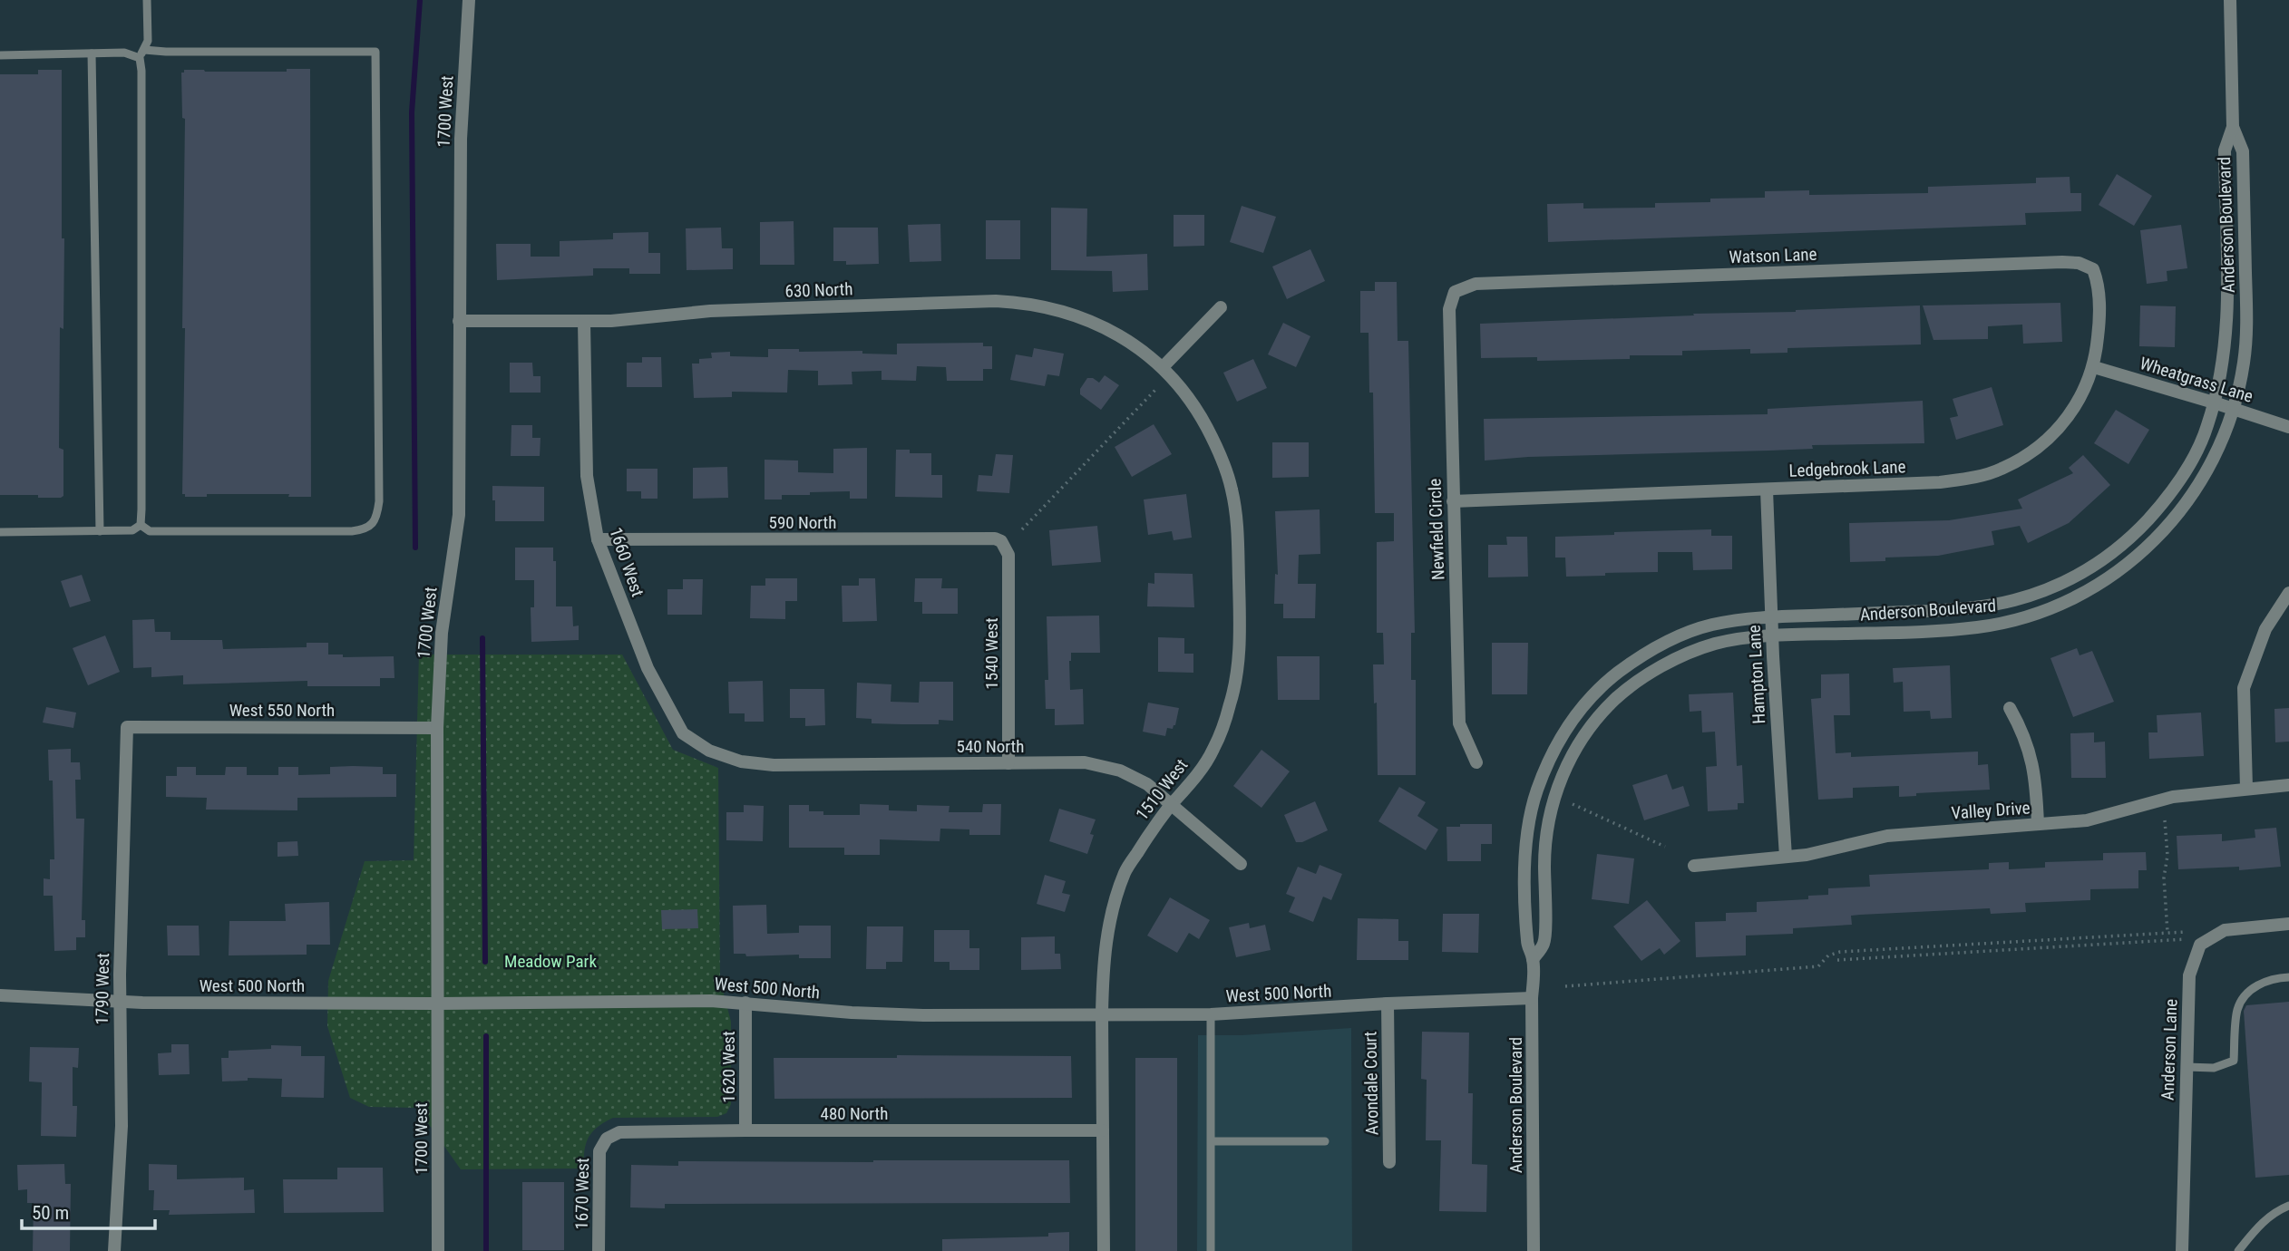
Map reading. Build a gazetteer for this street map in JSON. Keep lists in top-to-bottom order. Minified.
{"streets":{"street":["1700 West","Anderson Boulevard","Watson Lane","630 North","Wheatgrass Lane","Ledgebrook Lane","590 North","Newfield Circle","1660 West","1540 West","Hampton Lane","West 550 North","540 North","1510 West","Valley Drive","West 500 North","1790 West","Anderson Lane","1620 West","Avondale Court","480 North","1670 West"]},"crossings":[["1700 West","630 North"],["1700 West","West 550 North"],["1700 West","West 500 North"],["Anderson Boulevard","Wheatgrass Lane"],["Anderson Boulevard","Hampton Lane"],["Anderson Boulevard","West 500 North"],["Watson Lane","Ledgebrook Lane"],["Watson Lane","Newfield Circle"],["630 North","1660 West"],["630 North","1510 West"],["Wheatgrass Lane","Ledgebrook Lane"],["Ledgebrook Lane","Newfield Circle"],["Ledgebrook Lane","Hampton Lane"],["590 North","1660 West"],["590 North","1540 West"],["1660 West","540 North"],["1540 West","540 North"],["Hampton Lane","Valley Drive"],["West 550 North","1790 West"],["540 North","1510 West"],["1510 West","West 500 North"],["1510 West","480 North"],["West 500 North","1790 West"],["West 500 North","1620 West"],["West 500 North","Avondale Court"],["1620 West","480 North"],["480 North","1670 West"]],"parks":["Meadow Park"],"scale_bar":"50 m"}
